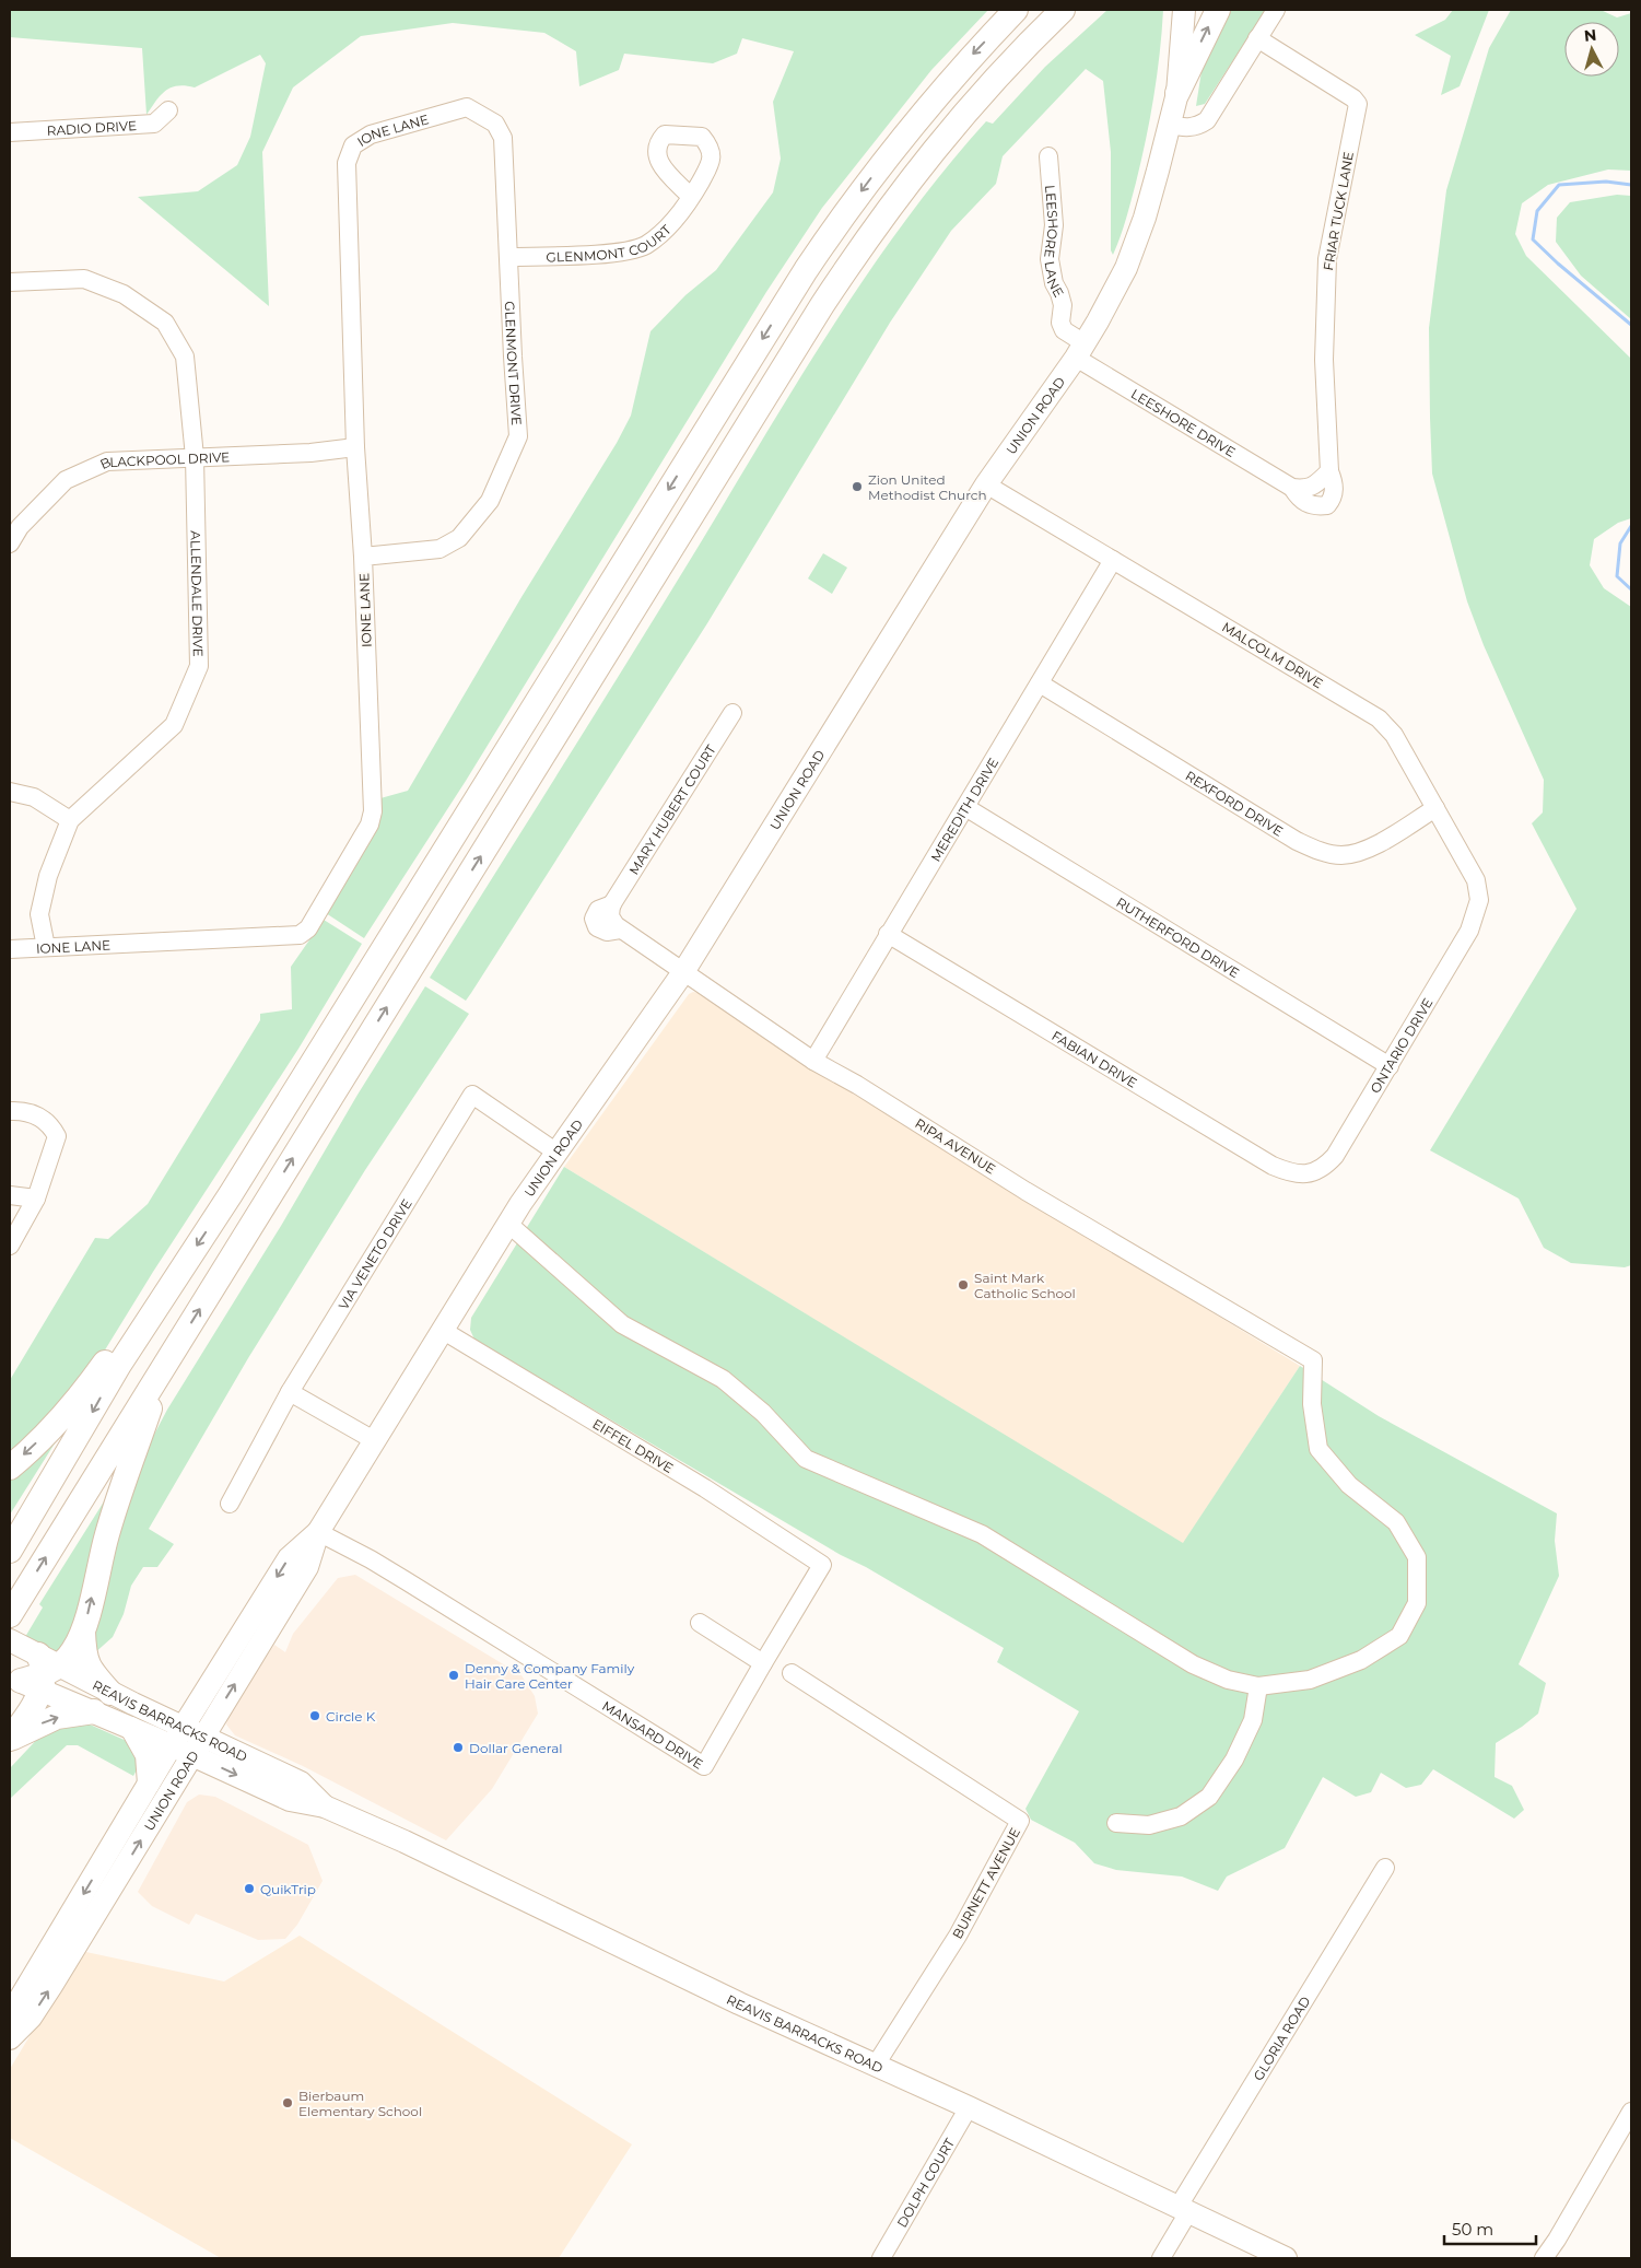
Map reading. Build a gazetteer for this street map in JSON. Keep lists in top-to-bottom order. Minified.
{"streets":{"main road":["UNION ROAD","REAVIS BARRACKS ROAD"],"street":["RADIO DRIVE","IONE LANE","FRIAR TUCK LANE","GLENMONT COURT","LEESHORE LANE","GLENMONT DRIVE","LEESHORE DRIVE","BLACKPOOL DRIVE","ALLENDALE DRIVE","MALCOLM DRIVE","REXFORD DRIVE","MARY HUBERT COURT","MEREDITH DRIVE","RUTHERFORD DRIVE","ONTARIO DRIVE","FABIAN DRIVE","RIPA AVENUE","VIA VENETO DRIVE","EIFFEL DRIVE","MANSARD DRIVE","BURNETT AVENUE","GLORIA ROAD","DOLPH COURT"]},"crossings":[["IONE LANE","GLENMONT DRIVE"],["IONE LANE","BLACKPOOL DRIVE"],["IONE LANE","ALLENDALE DRIVE"],["FRIAR TUCK LANE","LEESHORE DRIVE"],["GLENMONT COURT","GLENMONT DRIVE"],["LEESHORE LANE","UNION ROAD"],["LEESHORE LANE","LEESHORE DRIVE"],["UNION ROAD","LEESHORE DRIVE"],["UNION ROAD","MALCOLM DRIVE"],["UNION ROAD","RIPA AVENUE"],["UNION ROAD","VIA VENETO DRIVE"],["UNION ROAD","EIFFEL DRIVE"],["UNION ROAD","REAVIS BARRACKS ROAD"],["UNION ROAD","MANSARD DRIVE"],["BLACKPOOL DRIVE","ALLENDALE DRIVE"],["MALCOLM DRIVE","REXFORD DRIVE"],["MALCOLM DRIVE","MEREDITH DRIVE"],["MALCOLM DRIVE","ONTARIO DRIVE"],["REXFORD DRIVE","MEREDITH DRIVE"],["MARY HUBERT COURT","RIPA AVENUE"],["MEREDITH DRIVE","RUTHERFORD DRIVE"],["MEREDITH DRIVE","FABIAN DRIVE"],["MEREDITH DRIVE","RIPA AVENUE"],["RUTHERFORD DRIVE","ONTARIO DRIVE"],["ONTARIO DRIVE","FABIAN DRIVE"],["EIFFEL DRIVE","MANSARD DRIVE"],["REAVIS BARRACKS ROAD","BURNETT AVENUE"],["REAVIS BARRACKS ROAD","GLORIA ROAD"],["REAVIS BARRACKS ROAD","DOLPH COURT"]],"places":["Zion United Methodist Church","Saint Mark Catholic School","Denny & Company Family Hair Care Center","Circle K","Dollar General","QuikTrip","Bierbaum Elementary School"],"scale_bar":"50 m","north":"top"}
